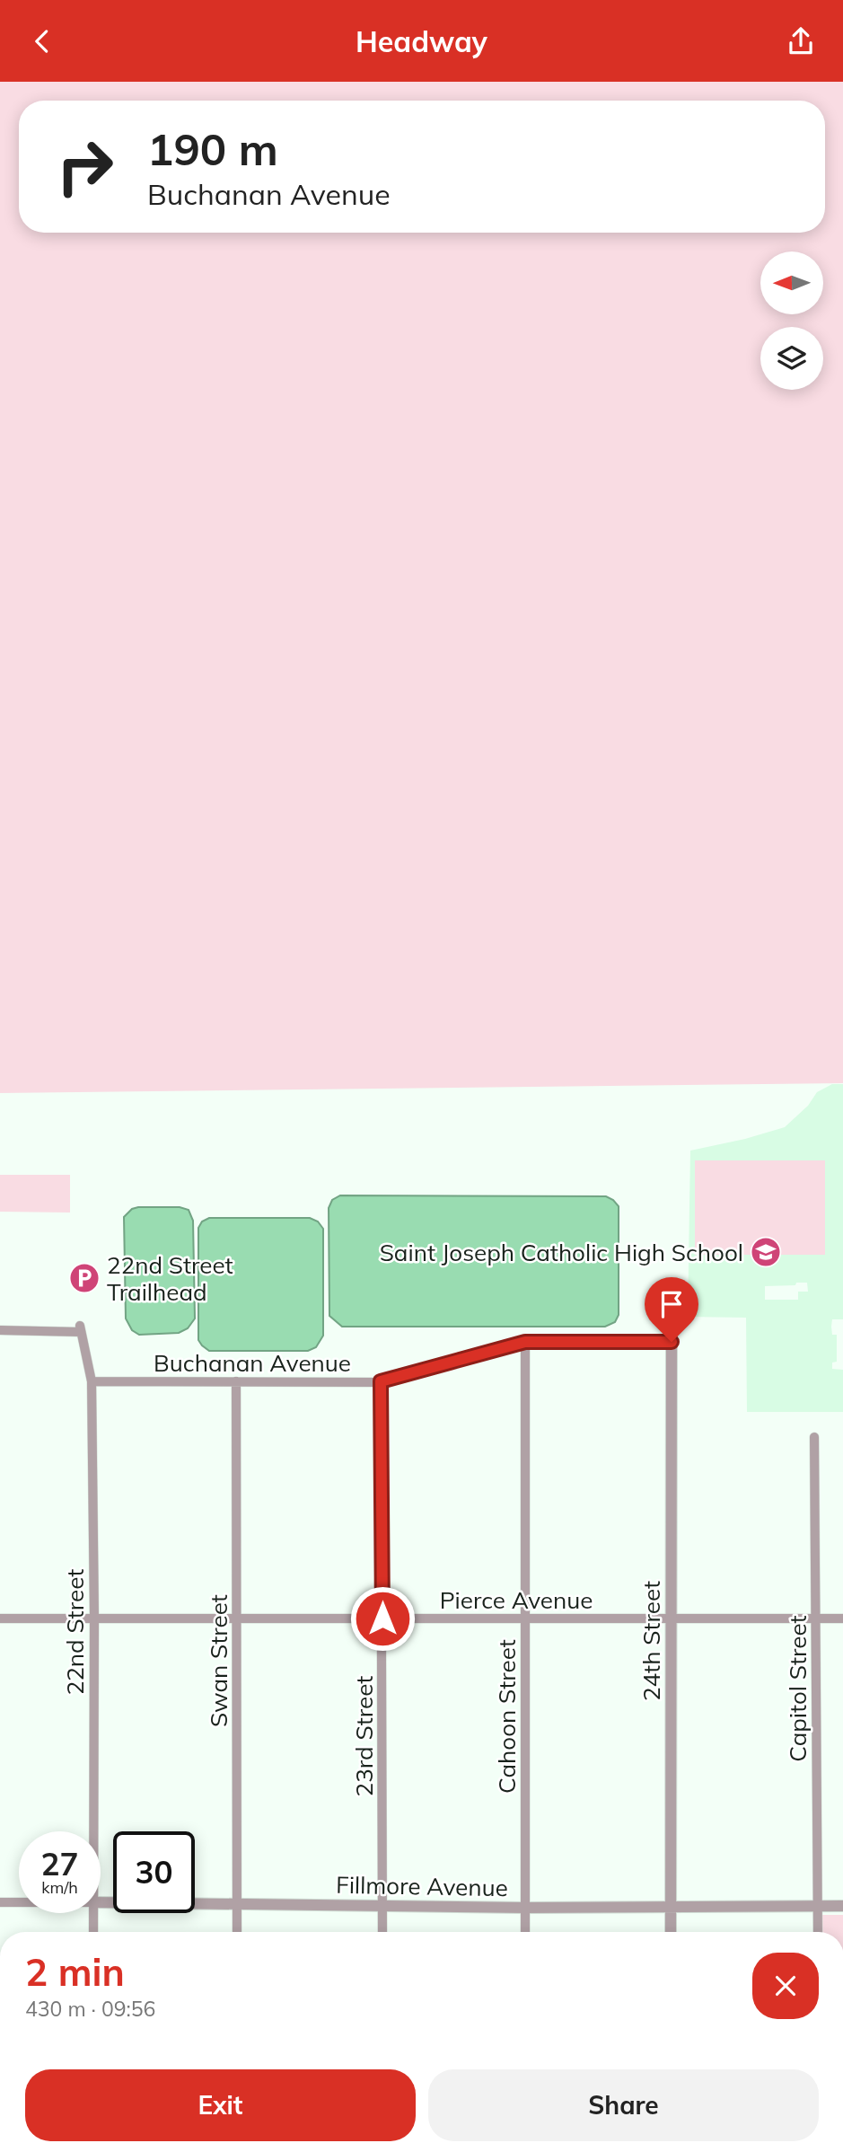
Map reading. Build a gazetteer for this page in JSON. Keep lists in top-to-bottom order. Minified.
{"streets":{"street":["Buchanan Avenue","Pierce Avenue","22nd Street","24th Street","Swan Street","Capitol Street","Cahoon Street","23rd Street","Fillmore Avenue"]},"crossings":[["Buchanan Avenue","22nd Street"],["Buchanan Avenue","24th Street"],["Buchanan Avenue","Swan Street"],["Buchanan Avenue","Cahoon Street"],["Buchanan Avenue","23rd Street"],["Pierce Avenue","22nd Street"],["Pierce Avenue","24th Street"],["Pierce Avenue","Swan Street"],["Pierce Avenue","Capitol Street"],["Pierce Avenue","Cahoon Street"],["Pierce Avenue","23rd Street"],["24th Street","Fillmore Avenue"],["Swan Street","Fillmore Avenue"],["Capitol Street","Fillmore Avenue"],["Cahoon Street","Fillmore Avenue"],["23rd Street","Fillmore Avenue"]],"places":{"school or university":["Saint Joseph Catholic High School"],"parking":["22nd Street Trailhead"]},"north":"left","page":{"header":"Headway","turn":["190 m","Buchanan Avenue"],"speed":"27 km/h","limit":"30","heading":["2 min","430 m · 09:56"],"buttons":["Exit","Share"]}}
